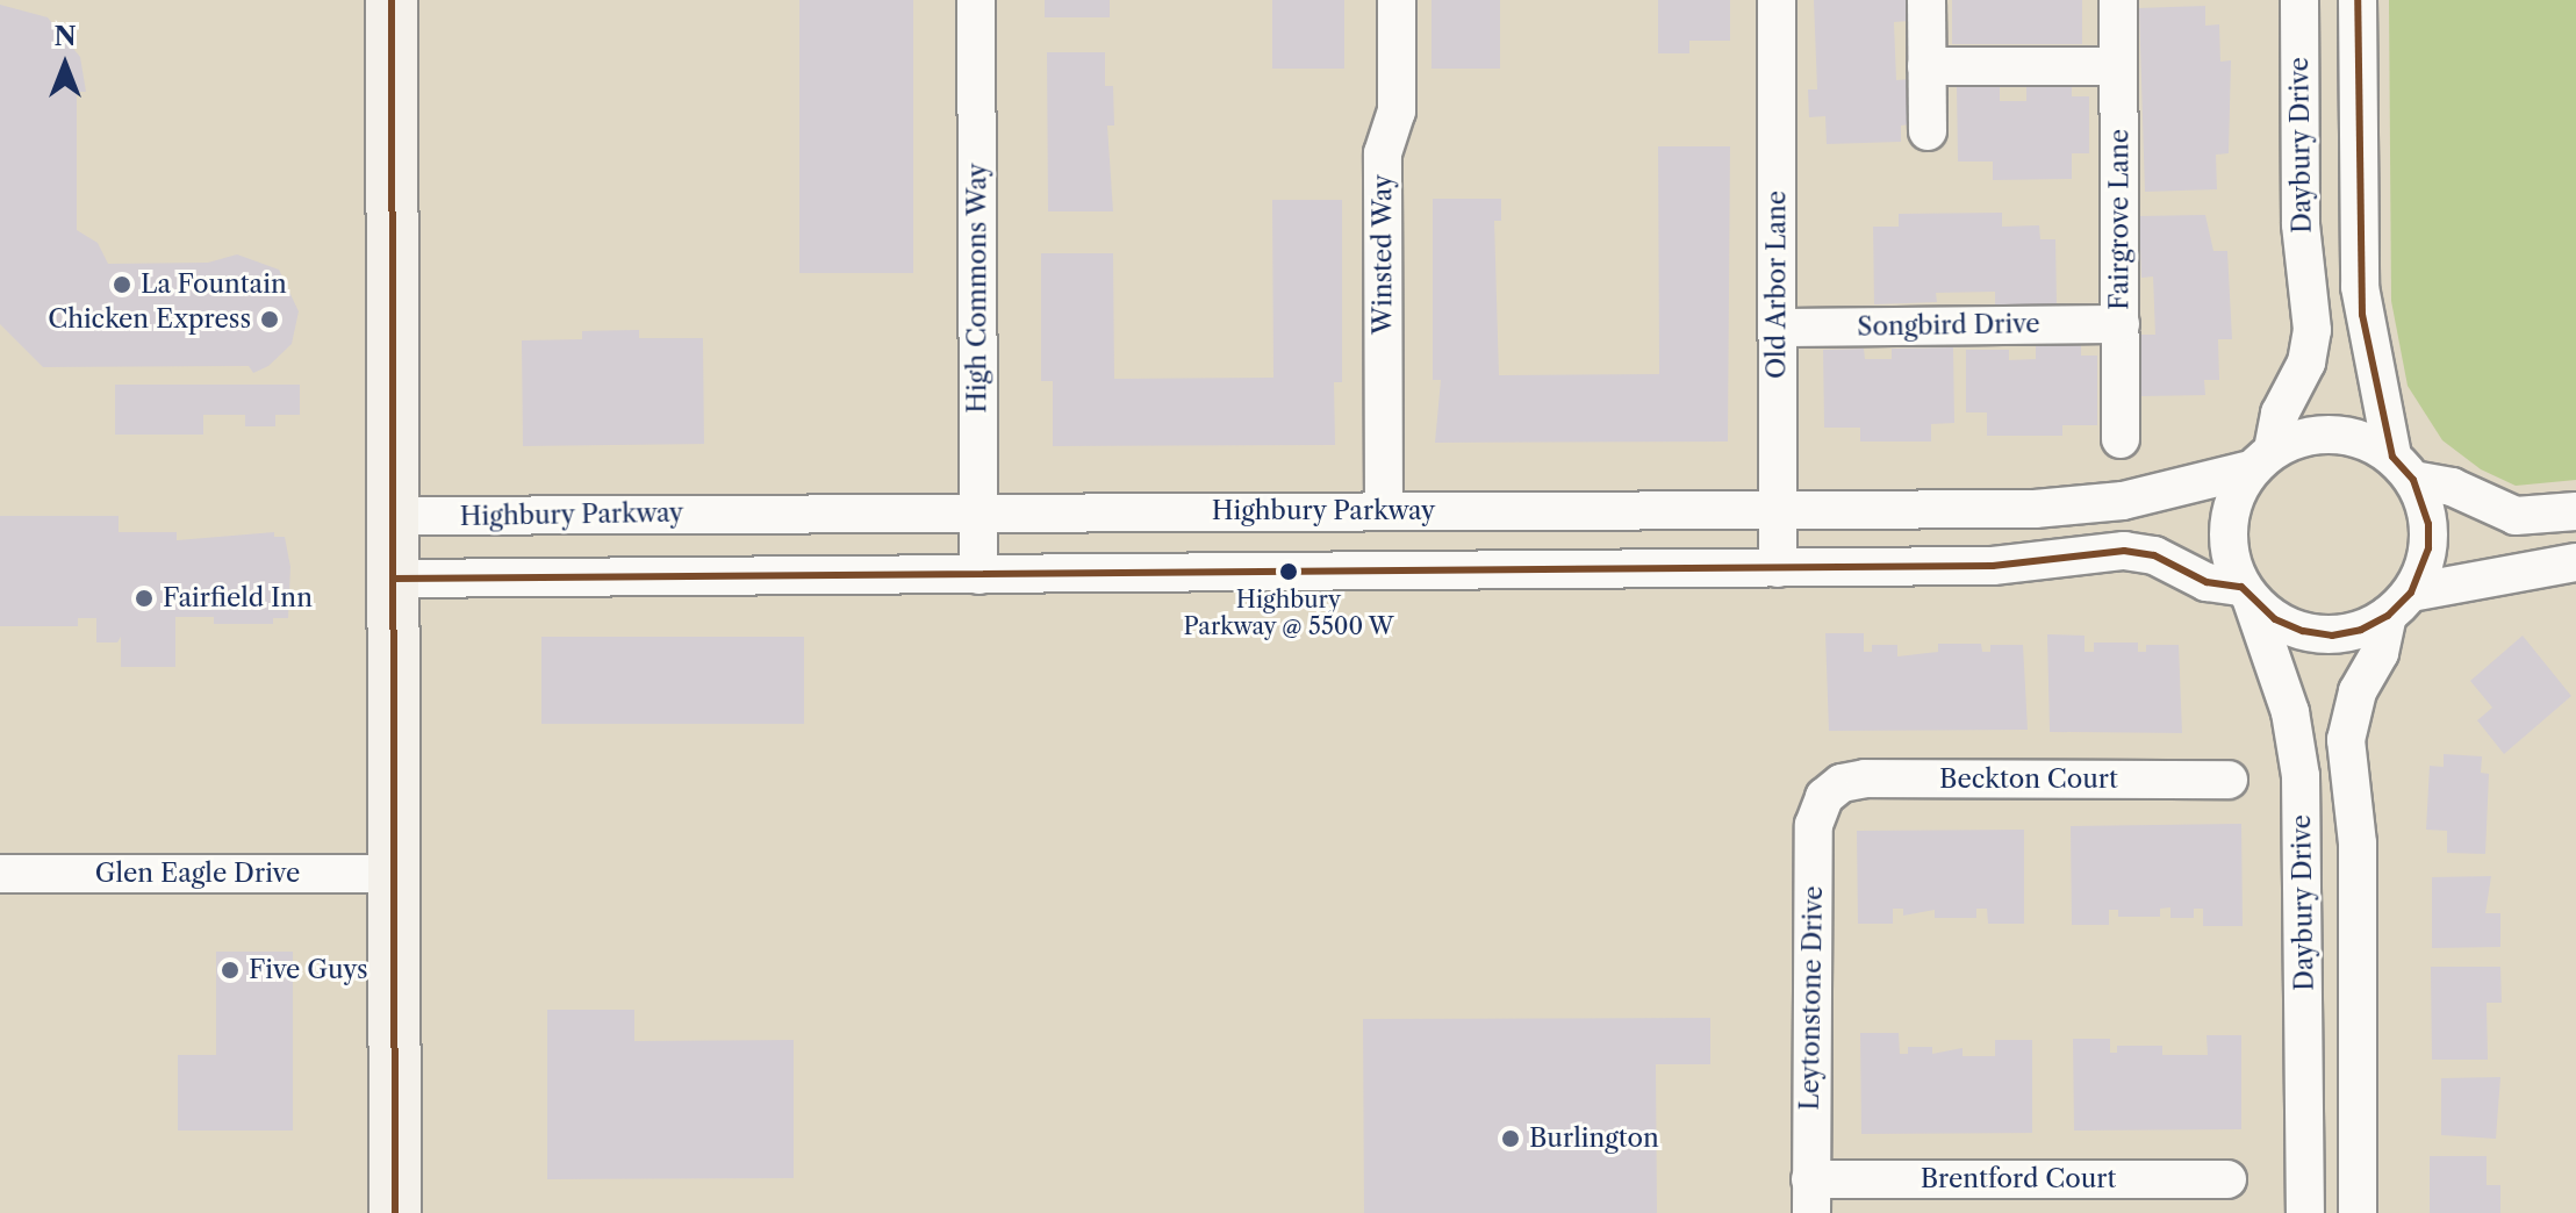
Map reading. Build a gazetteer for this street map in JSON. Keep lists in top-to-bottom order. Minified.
{"streets":{"street":["Daybury Drive","Fairgrove Lane","Winsted Way","Old Arbor Lane","High Commons Way","Songbird Drive","Highbury Parkway","Beckton Court","Glen Eagle Drive","Leytonstone Drive","Brentford Court"]},"crossings":[["Daybury Drive","Highbury Parkway"],["Fairgrove Lane","Songbird Drive"],["Winsted Way","Highbury Parkway"],["Old Arbor Lane","Songbird Drive"],["Old Arbor Lane","Highbury Parkway"],["High Commons Way","Highbury Parkway"],["Beckton Court","Leytonstone Drive"],["Leytonstone Drive","Brentford Court"]],"places":["La Fountain","Chicken Express","Highbury Parkway @ 5500 W","Fairfield Inn","Five Guys","Burlington"],"north":"top"}
